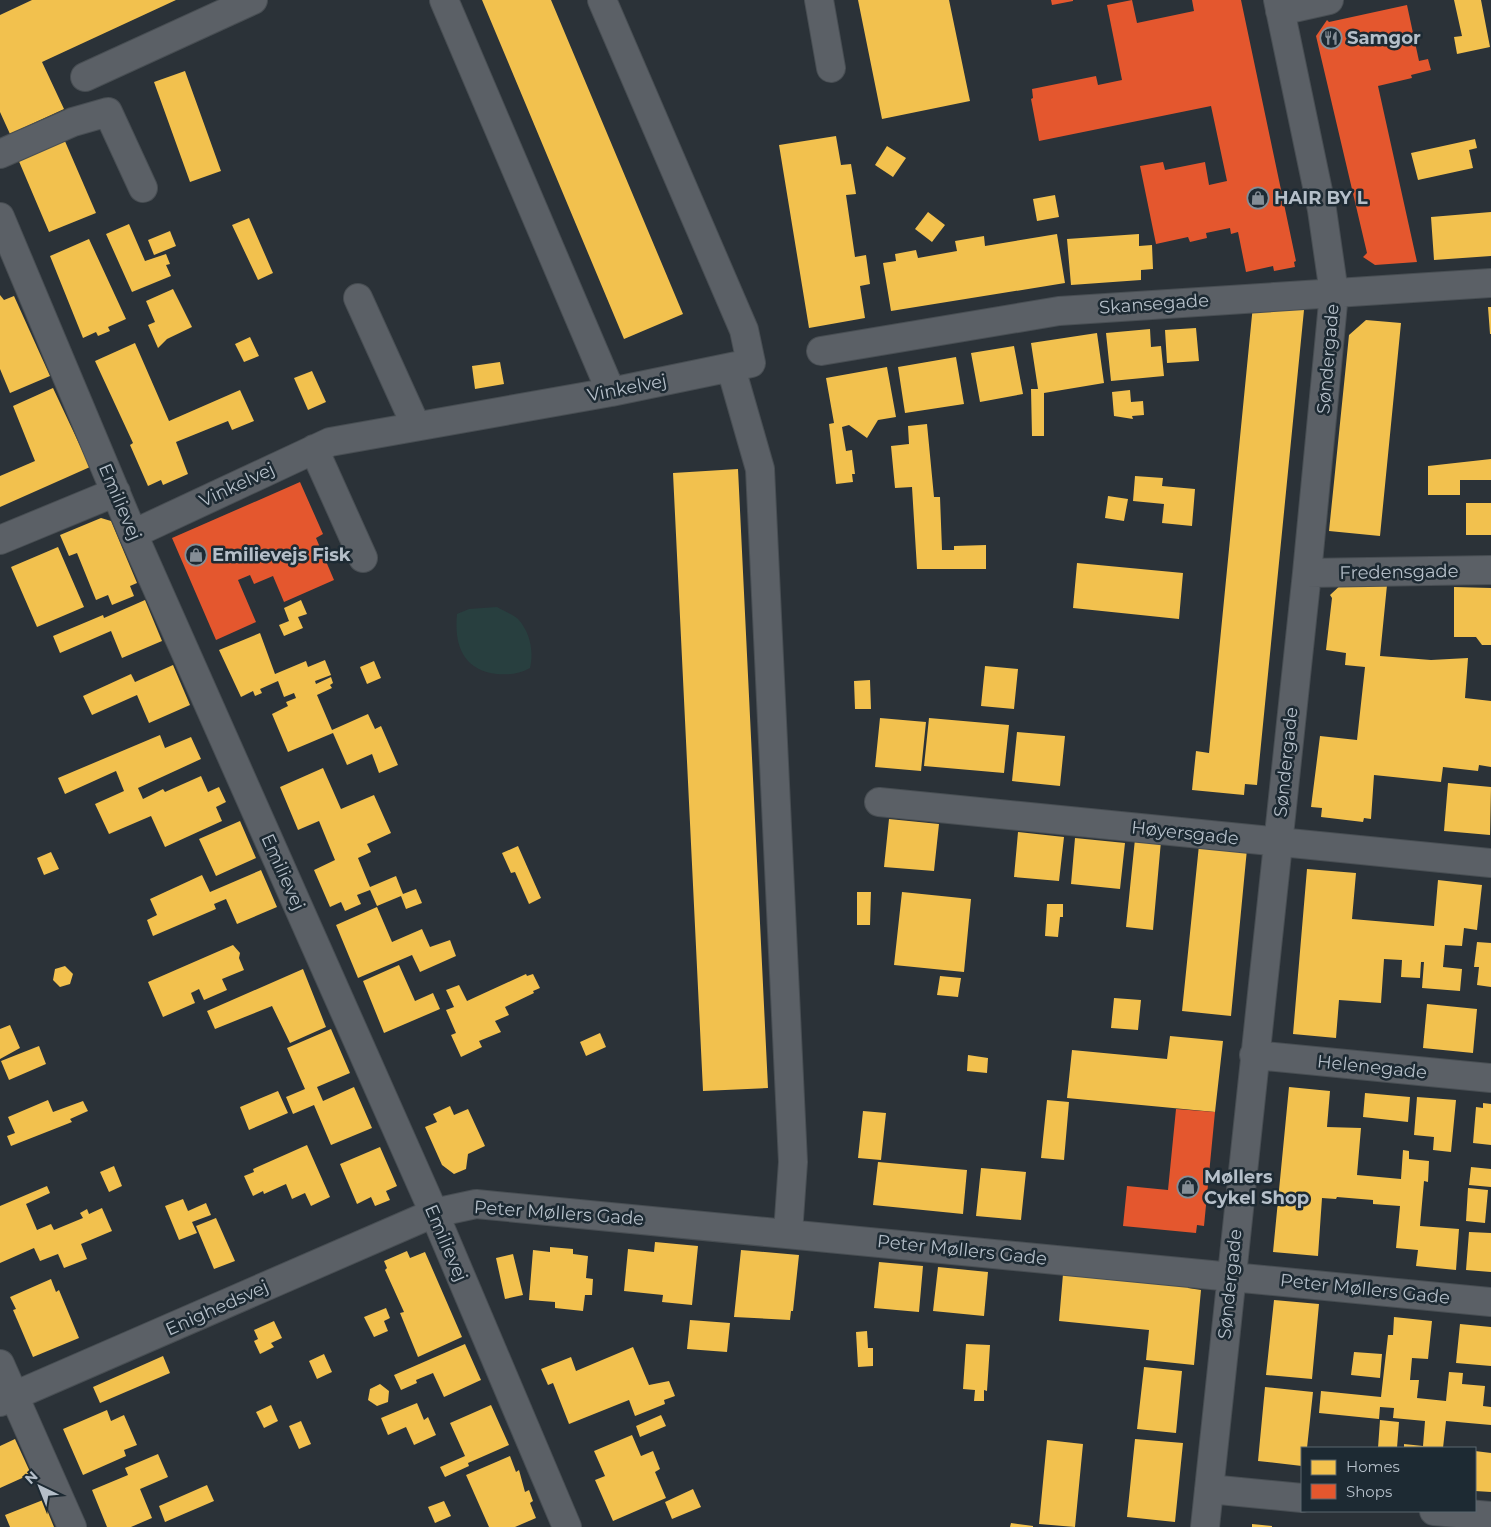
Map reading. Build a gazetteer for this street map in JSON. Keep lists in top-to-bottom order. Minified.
{"streets":{"street":["Skansegade","Søndergade","Vinkelvej","Emilievej","Fredensgade","Høyersgade","Helenegade","Peter Møllers Gade","Enighedsvej"]},"crossings":[["Skansegade","Søndergade"],["Søndergade","Fredensgade"],["Søndergade","Høyersgade"],["Søndergade","Helenegade"],["Søndergade","Peter Møllers Gade"],["Vinkelvej","Emilievej"],["Emilievej","Peter Møllers Gade"],["Emilievej","Enighedsvej"],["Peter Møllers Gade","Enighedsvej"]],"places":{"restaurant":["Samgor"],"shop":["HAIR BY L","Emilievejs Fisk","Møllers Cykel Shop"]},"legend":["Homes","Shops"],"north":"top left"}
